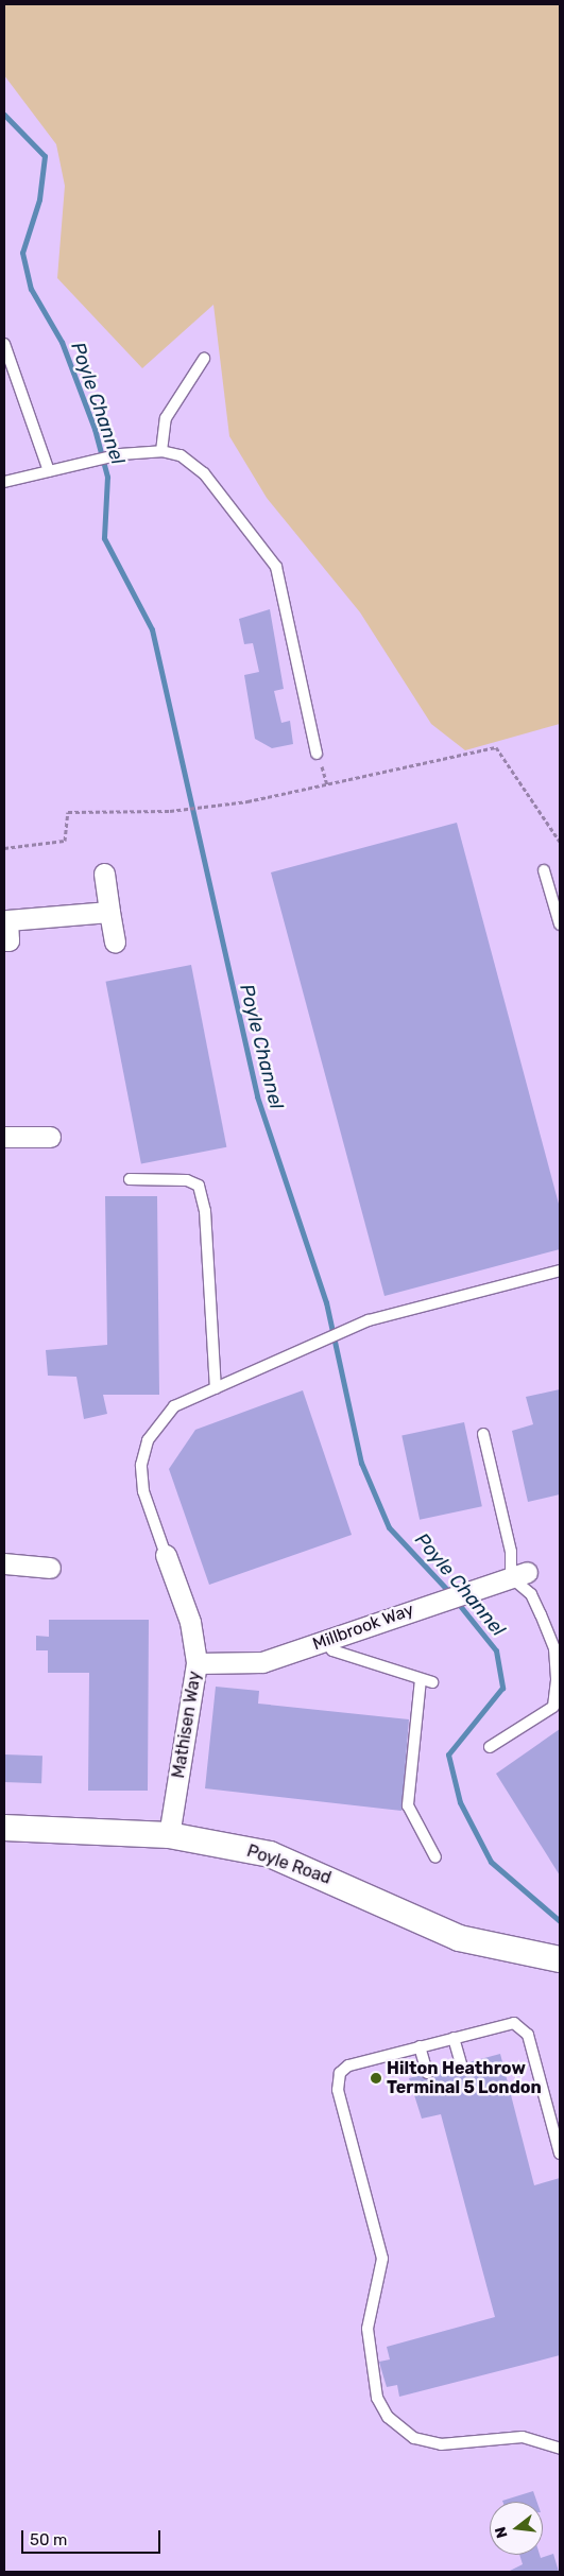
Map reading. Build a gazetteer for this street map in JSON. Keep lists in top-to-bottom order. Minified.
{"streets":{"street":["Millbrook Way","Mathisen Way","Poyle Road"]},"crossings":[["Millbrook Way","Mathisen Way"],["Mathisen Way","Poyle Road"]],"water":["Poyle Channel"],"places":["Hilton Heathrow Terminal 5 London"],"scale_bar":"50 m","north":"left"}
